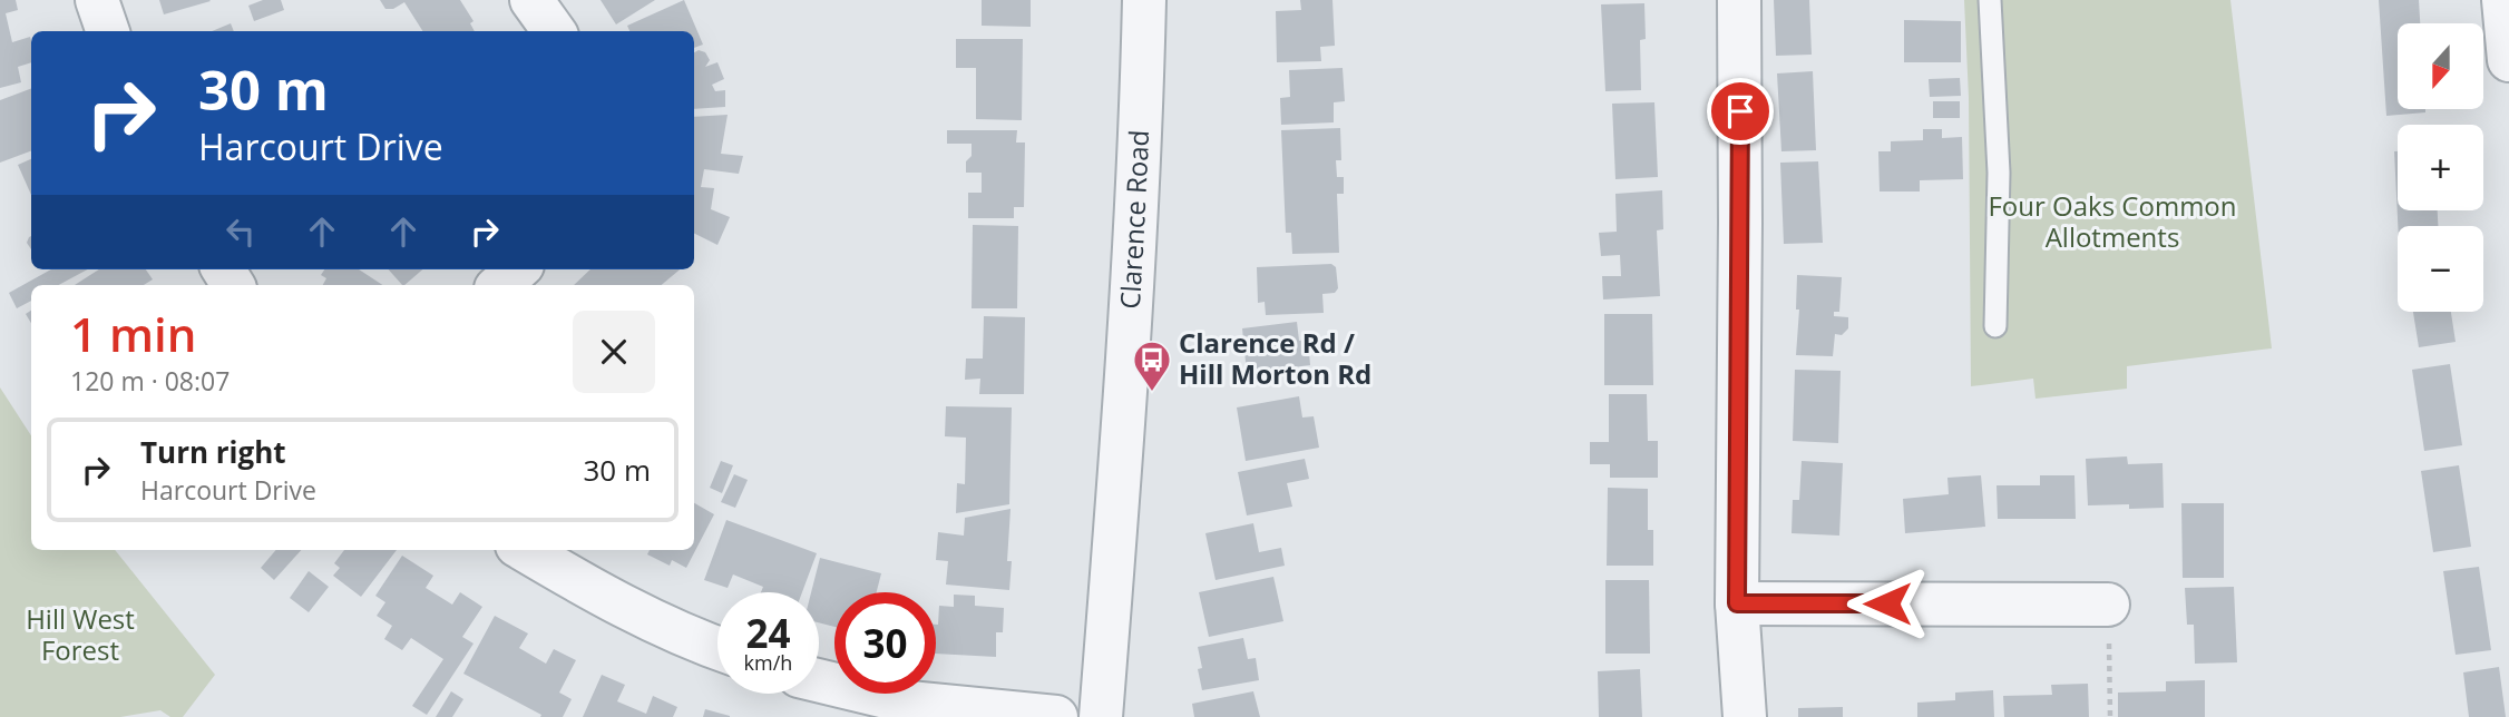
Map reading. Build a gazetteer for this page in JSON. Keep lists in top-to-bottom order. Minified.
{"streets":{"street":["Clarence Road"]},"parks":["Four Oaks Common Allotments","Hill West Forest"],"places":{"bus stop":["Clarence Rd / Hill Morton Rd"]},"north":"bottom","page":{"map_buttons":["+","−"],"turn":["30 m","Harcourt Drive"],"heading":["1 min","120 m · 08:07"],"list":[{"name":"Turn right","note":"Harcourt Drive","value":"30 m"}],"speed":"24 km/h","limit":"30"}}
